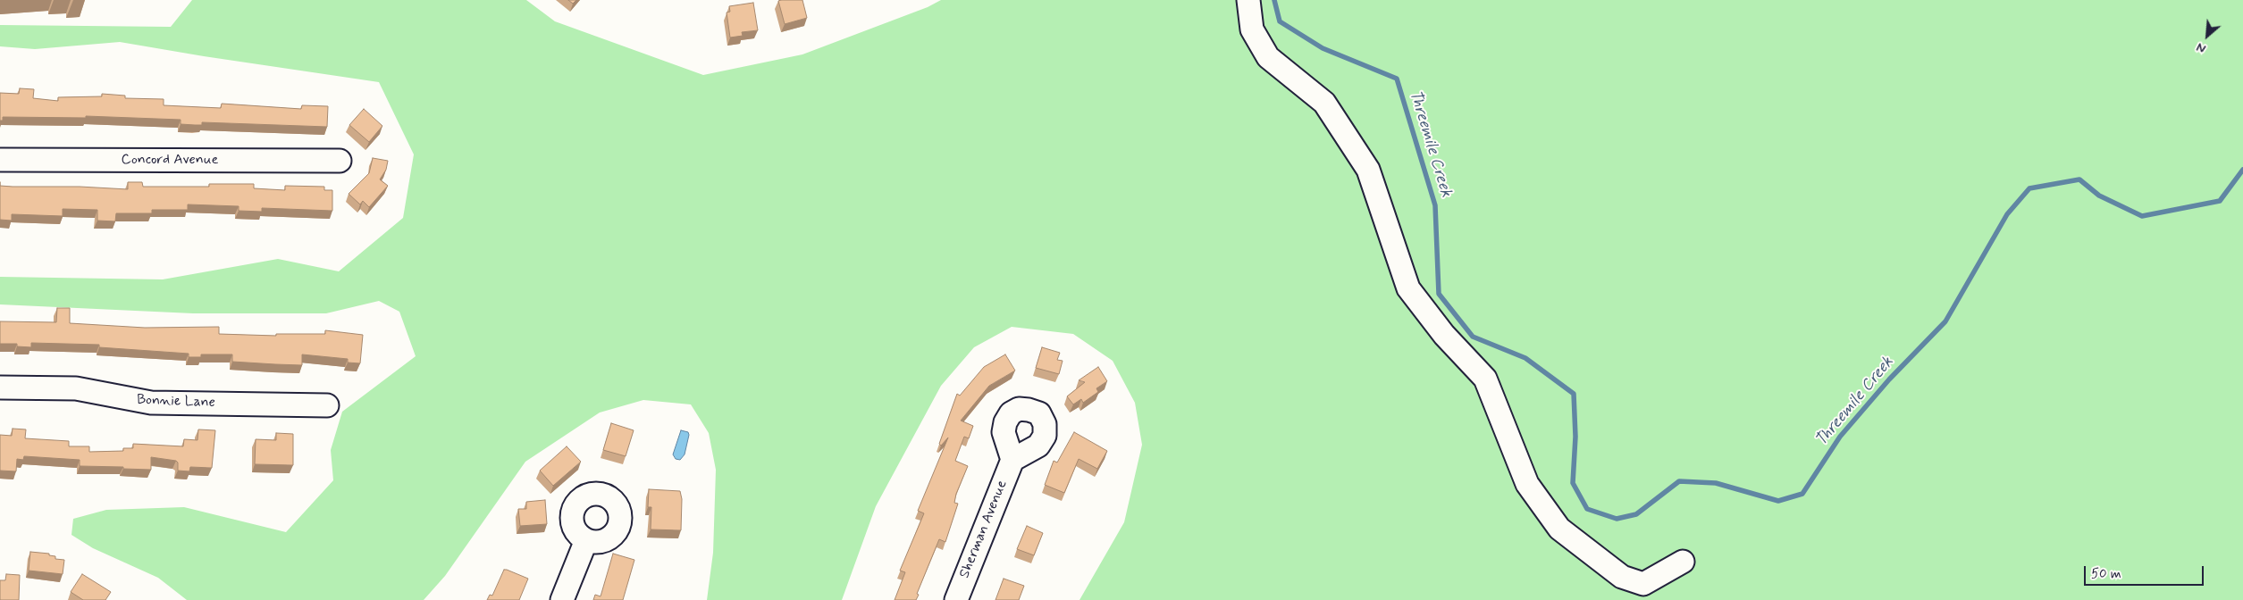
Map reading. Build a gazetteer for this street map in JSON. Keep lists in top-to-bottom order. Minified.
{"streets":{"street":["Concord Avenue","Bonnie Lane","Sherman Avenue"]},"water":["Threemile Creek"],"scale_bar":"50 m","north":"bottom left"}
